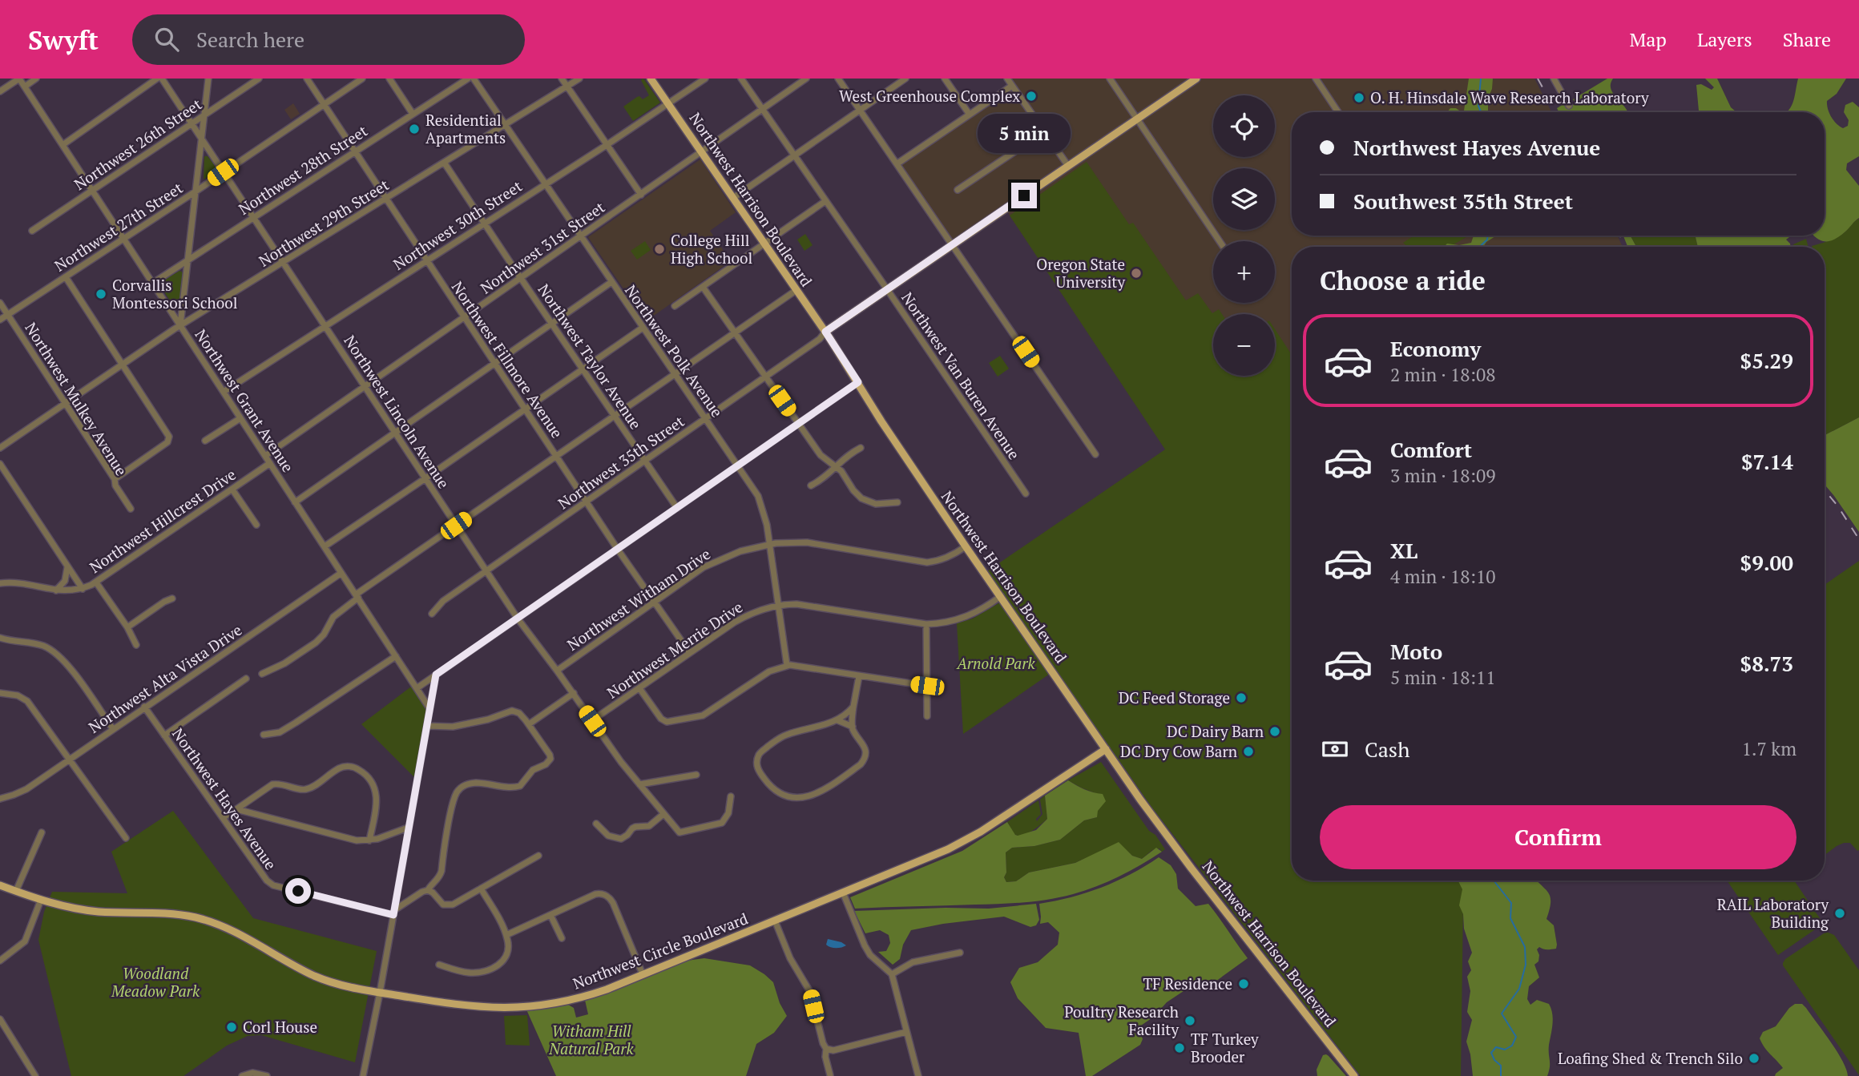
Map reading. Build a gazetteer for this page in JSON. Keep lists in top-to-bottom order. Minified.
{"streets":{"main road":["Northwest Harrison Boulevard","Northwest Circle Boulevard"],"street":["Northwest 26th Street","Northwest 28th Street","Northwest 29th Street","Northwest 30th Street","Northwest 27th Street","Northwest 31st Street","Northwest Polk Avenue","Northwest Taylor Avenue","Northwest Fillmore Avenue","Northwest Van Buren Avenue","Northwest Mulkey Avenue","Northwest Grant Avenue","Northwest Lincoln Avenue","Northwest 35th Street","Northwest Hillcrest Drive","Northwest Witham Drive","Northwest Merrie Drive","Northwest Alta Vista Drive","Northwest Hayes Avenue"]},"crossings":[["Northwest 26th Street","Northwest Grant Avenue"],["Northwest 26th Street","Northwest Lincoln Avenue"],["Northwest 28th Street","Northwest Fillmore Avenue"],["Northwest 28th Street","Northwest Grant Avenue"],["Northwest 28th Street","Northwest Lincoln Avenue"],["Northwest Harrison Boulevard","Northwest 30th Street"],["Northwest Harrison Boulevard","Northwest 31st Street"],["Northwest Harrison Boulevard","Northwest 35th Street"],["Northwest Harrison Boulevard","Northwest Witham Drive"],["Northwest Harrison Boulevard","Northwest Merrie Drive"],["Northwest Harrison Boulevard","Northwest Circle Boulevard"],["Northwest 29th Street","Northwest Polk Avenue"],["Northwest 29th Street","Northwest Taylor Avenue"],["Northwest 29th Street","Northwest Fillmore Avenue"],["Northwest 29th Street","Northwest Mulkey Avenue"],["Northwest 29th Street","Northwest Grant Avenue"],["Northwest 29th Street","Northwest Lincoln Avenue"],["Northwest 30th Street","Northwest Polk Avenue"],["Northwest 30th Street","Northwest Taylor Avenue"],["Northwest 30th Street","Northwest Fillmore Avenue"],["Northwest 30th Street","Northwest Grant Avenue"],["Northwest 30th Street","Northwest Lincoln Avenue"],["Northwest 27th Street","Northwest Fillmore Avenue"],["Northwest 27th Street","Northwest Mulkey Avenue"],["Northwest 27th Street","Northwest Grant Avenue"],["Northwest 27th Street","Northwest Lincoln Avenue"],["Northwest 31st Street","Northwest Polk Avenue"],["Northwest 31st Street","Northwest Taylor Avenue"],["Northwest 31st Street","Northwest Fillmore Avenue"],["Northwest 31st Street","Northwest Van Buren Avenue"],["Northwest 31st Street","Northwest Grant Avenue"],["Northwest 31st Street","Northwest Lincoln Avenue"],["Northwest Polk Avenue","Northwest 35th Street"],["Northwest Polk Avenue","Northwest Witham Drive"],["Northwest Polk Avenue","Northwest Merrie Drive"],["Northwest Taylor Avenue","Northwest 35th Street"],["Northwest Fillmore Avenue","Northwest 35th Street"],["Northwest Fillmore Avenue","Northwest Witham Drive"],["Northwest Fillmore Avenue","Northwest Merrie Drive"],["Northwest Grant Avenue","Northwest Hillcrest Drive"],["Northwest Grant Avenue","Northwest Alta Vista Drive"],["Northwest Lincoln Avenue","Northwest 35th Street"],["Northwest Lincoln Avenue","Northwest Witham Drive"],["Northwest Lincoln Avenue","Northwest Merrie Drive"],["Northwest Alta Vista Drive","Northwest Hayes Avenue"]],"parks":["Arnold Park","Woodland Meadow Park","Witham Hill Natural Park"],"places":["West Greenhouse Complex","O. H. Hinsdale Wave Research Laboratory","Residential Apartments","College Hill High School","Oregon State University","Corvallis Montessori School","DC Feed Storage","DC Dairy Barn","DC Dry Cow Barn","RAIL Laboratory Building","TF Residence","Poultry Research Facility","Corl House","TF Turkey Brooder","Loafing Shed & Trench Silo"],"page":{"header":"Swyft","search":"Search here","nav":["Map","Layers","Share"],"map_buttons":["+","−"],"banner":["Northwest Hayes Avenue","Southwest 35th Street"],"bubble":"5 min","heading":"Choose a ride","list":[{"name":"Economy","note":"2 min · 18:08","value":"$5.29"},{"name":"Comfort","note":"3 min · 18:09","value":"$7.14"},{"name":"XL","note":"4 min · 18:10","value":"$9.00"},{"name":"Moto","note":"5 min · 18:11","value":"$8.73"}],"pay":["Cash","1.7 km"],"buttons":"Confirm"}}
